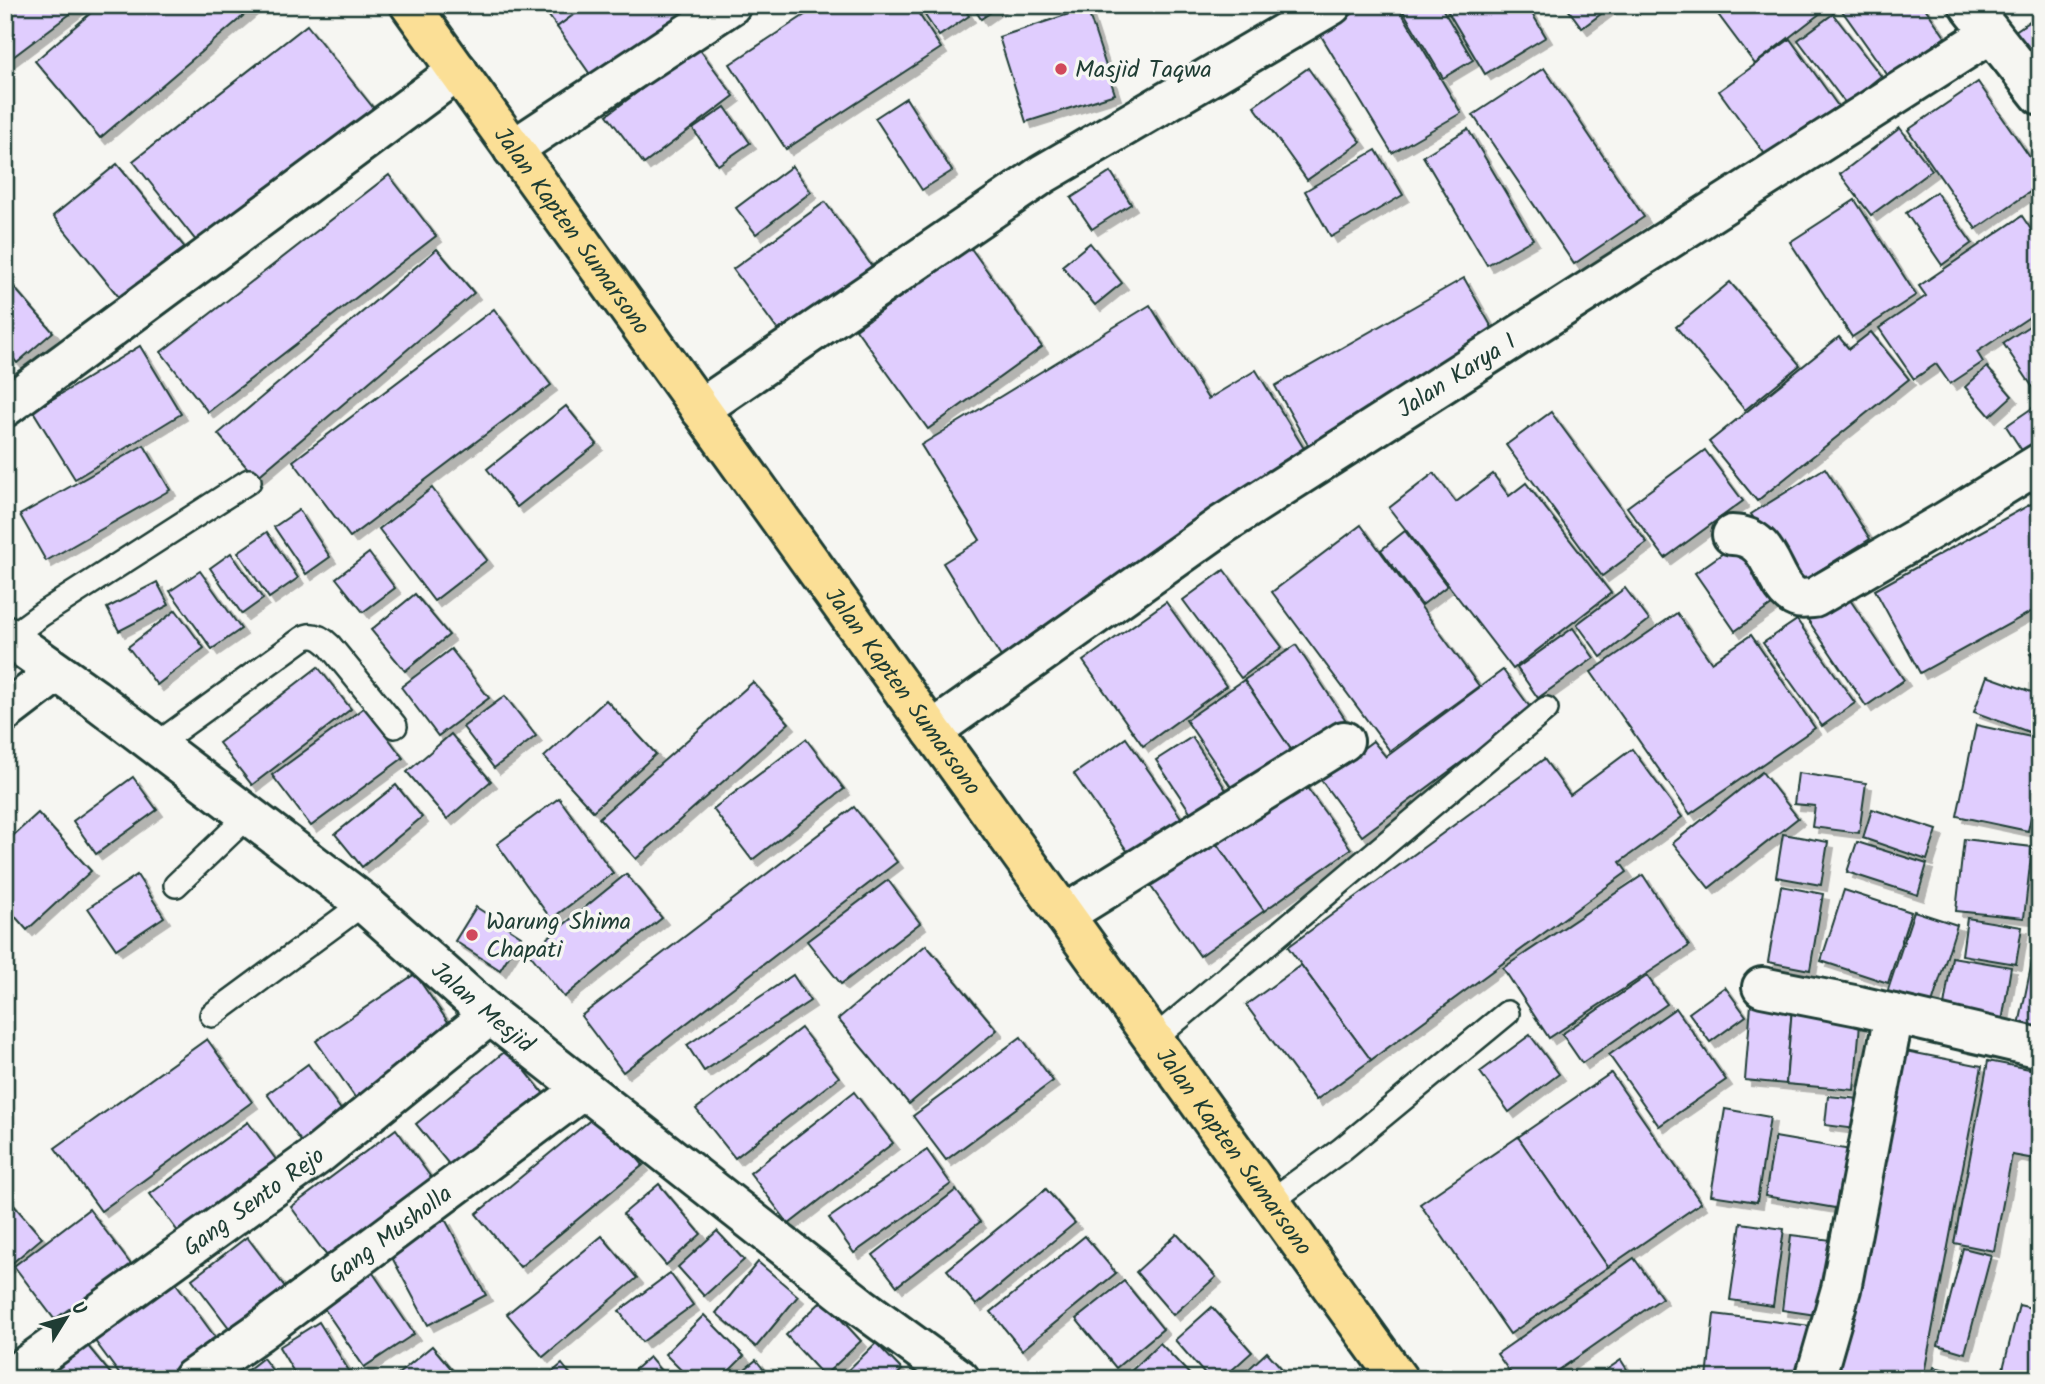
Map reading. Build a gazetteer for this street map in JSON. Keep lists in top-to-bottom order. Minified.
{"streets":{"highway":["Jalan Kapten Sumarsono"],"street":["Jalan Karya I","Jalan Mesjid","Gang Sento Rejo","Gang Musholla"]},"crossings":[["Jalan Kapten Sumarsono","Jalan Karya I"],["Jalan Mesjid","Gang Sento Rejo"],["Jalan Mesjid","Gang Musholla"]],"places":["Masjid Taqwa","Warung Shima Chapati"],"north":"top right"}
